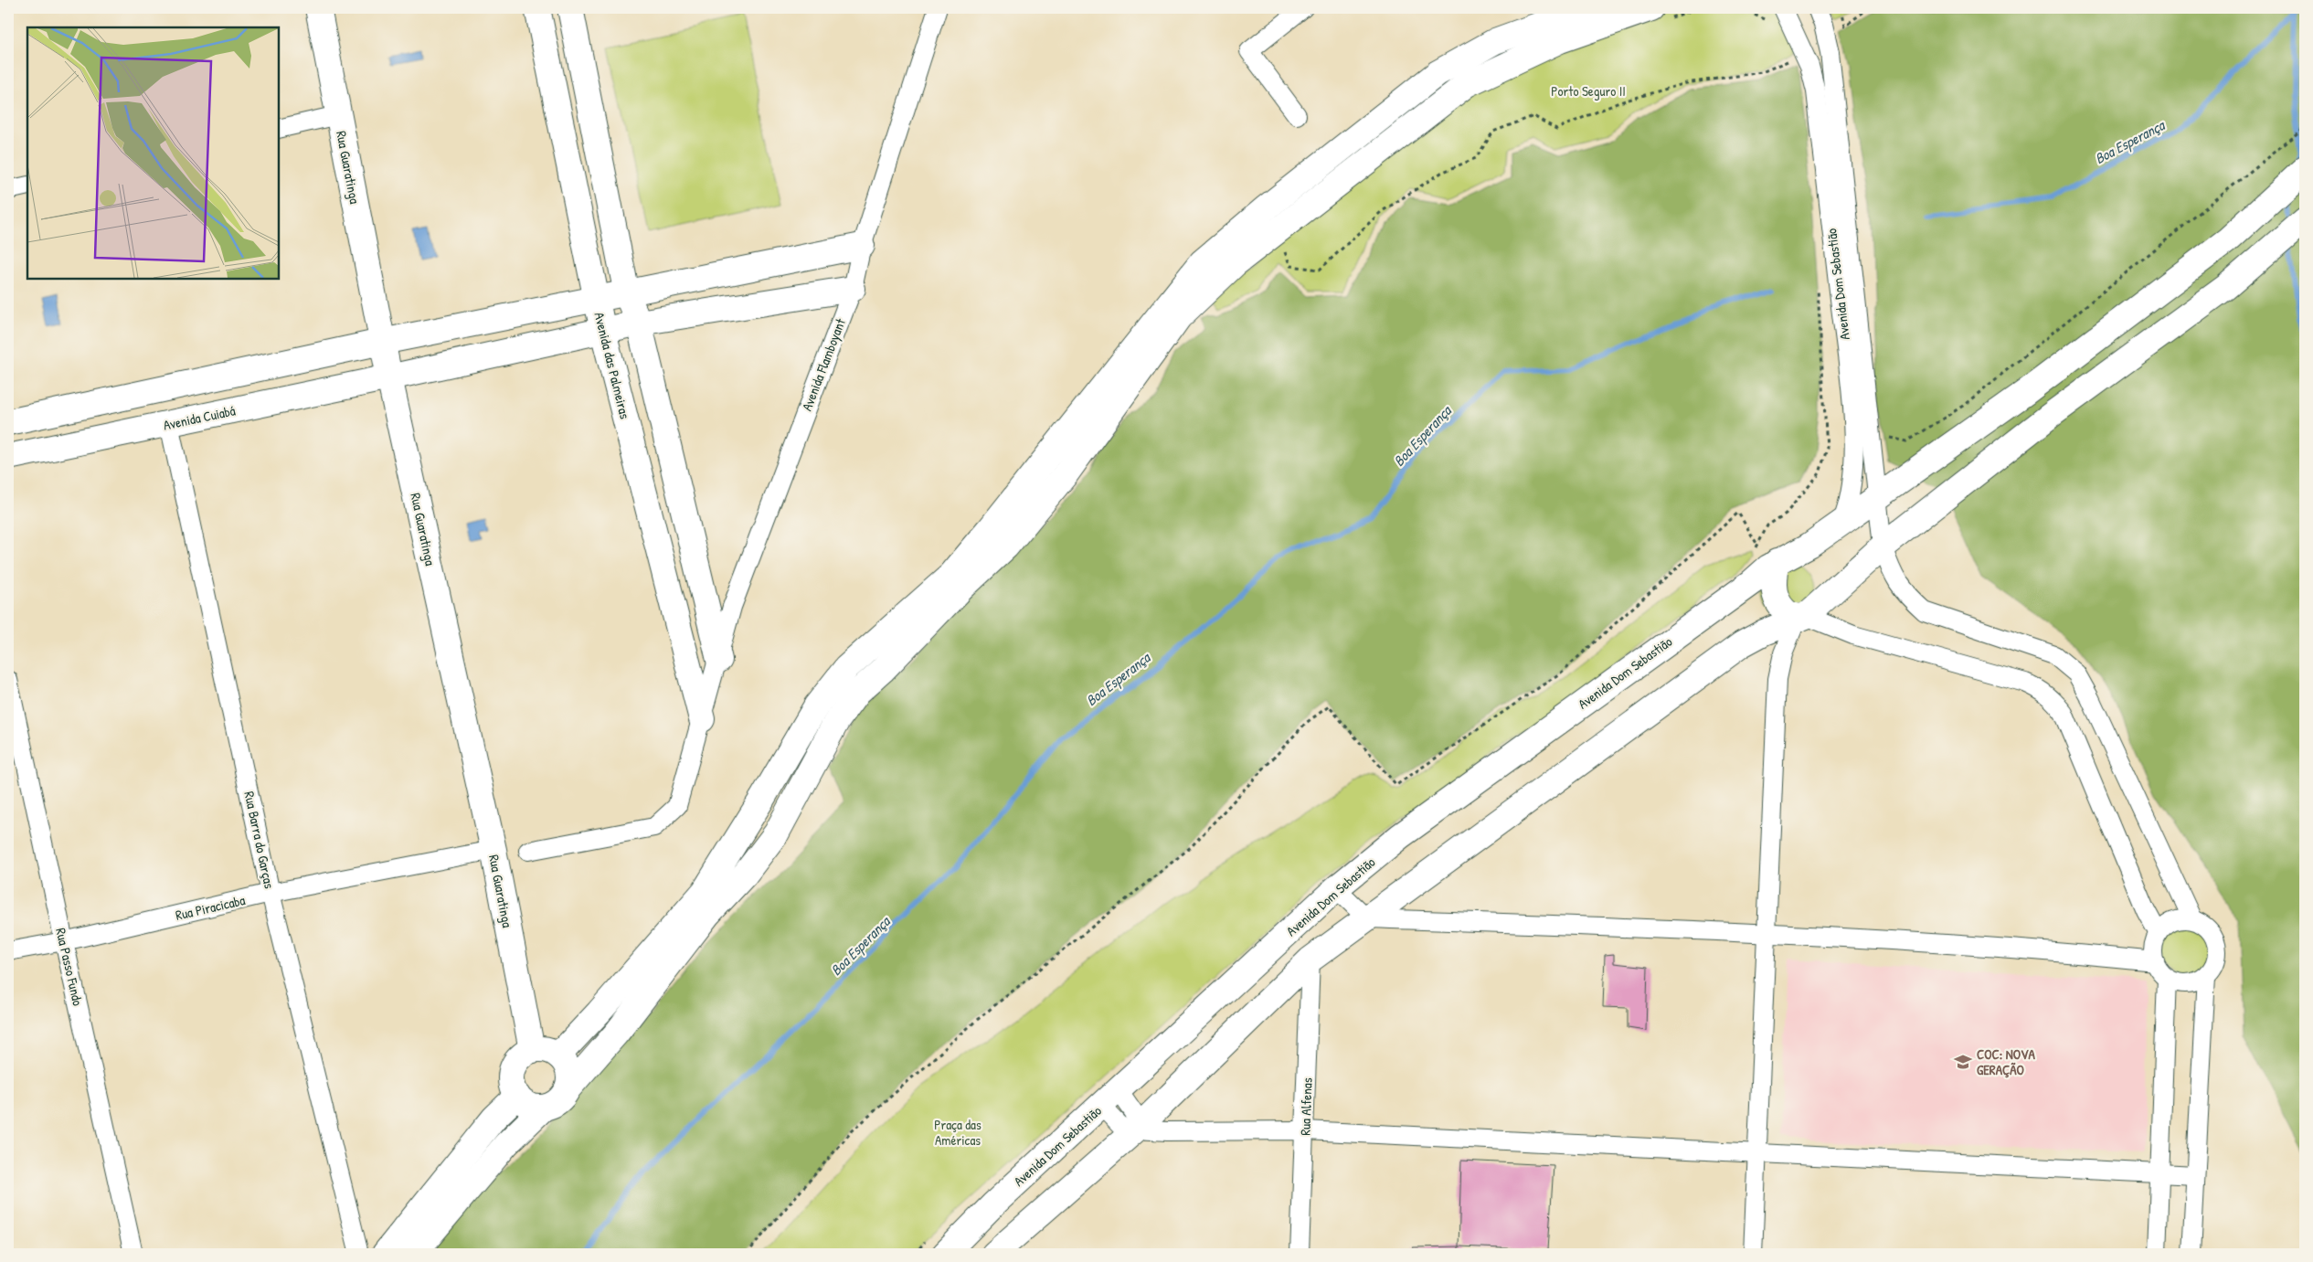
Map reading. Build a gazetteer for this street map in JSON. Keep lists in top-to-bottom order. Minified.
{"streets":{"street":["Rua Guaratinga","Avenida Dom Sebastião","Avenida Flamboyant","Avenida das Palmeiras","Avenida Cuiabá","Rua Barra do Garças","Rua Piracicaba","Rua Passo Fundo","Rua Alfenas"]},"crossings":[["Rua Guaratinga","Avenida Cuiabá"],["Rua Guaratinga","Rua Piracicaba"],["Avenida Flamboyant","Avenida das Palmeiras"],["Avenida Flamboyant","Avenida Cuiabá"],["Avenida das Palmeiras","Avenida Cuiabá"],["Avenida Cuiabá","Rua Barra do Garças"],["Rua Barra do Garças","Rua Piracicaba"],["Rua Piracicaba","Rua Passo Fundo"]],"water":["Boa Esperança"],"parks":["Porto Seguro II","Praça das Américas"],"places":{"school or university":["COC: NOVA GERAÇÃO"]}}
